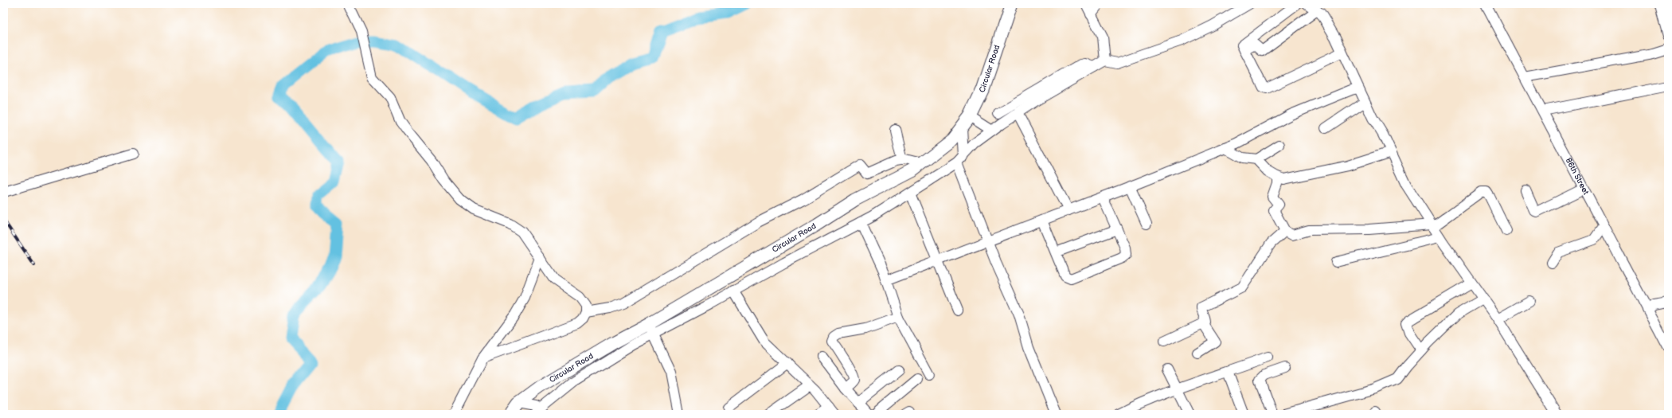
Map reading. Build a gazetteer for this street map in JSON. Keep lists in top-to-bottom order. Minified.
{"streets":{"main road":["Circular Road"],"street":["86th Street"]}}
